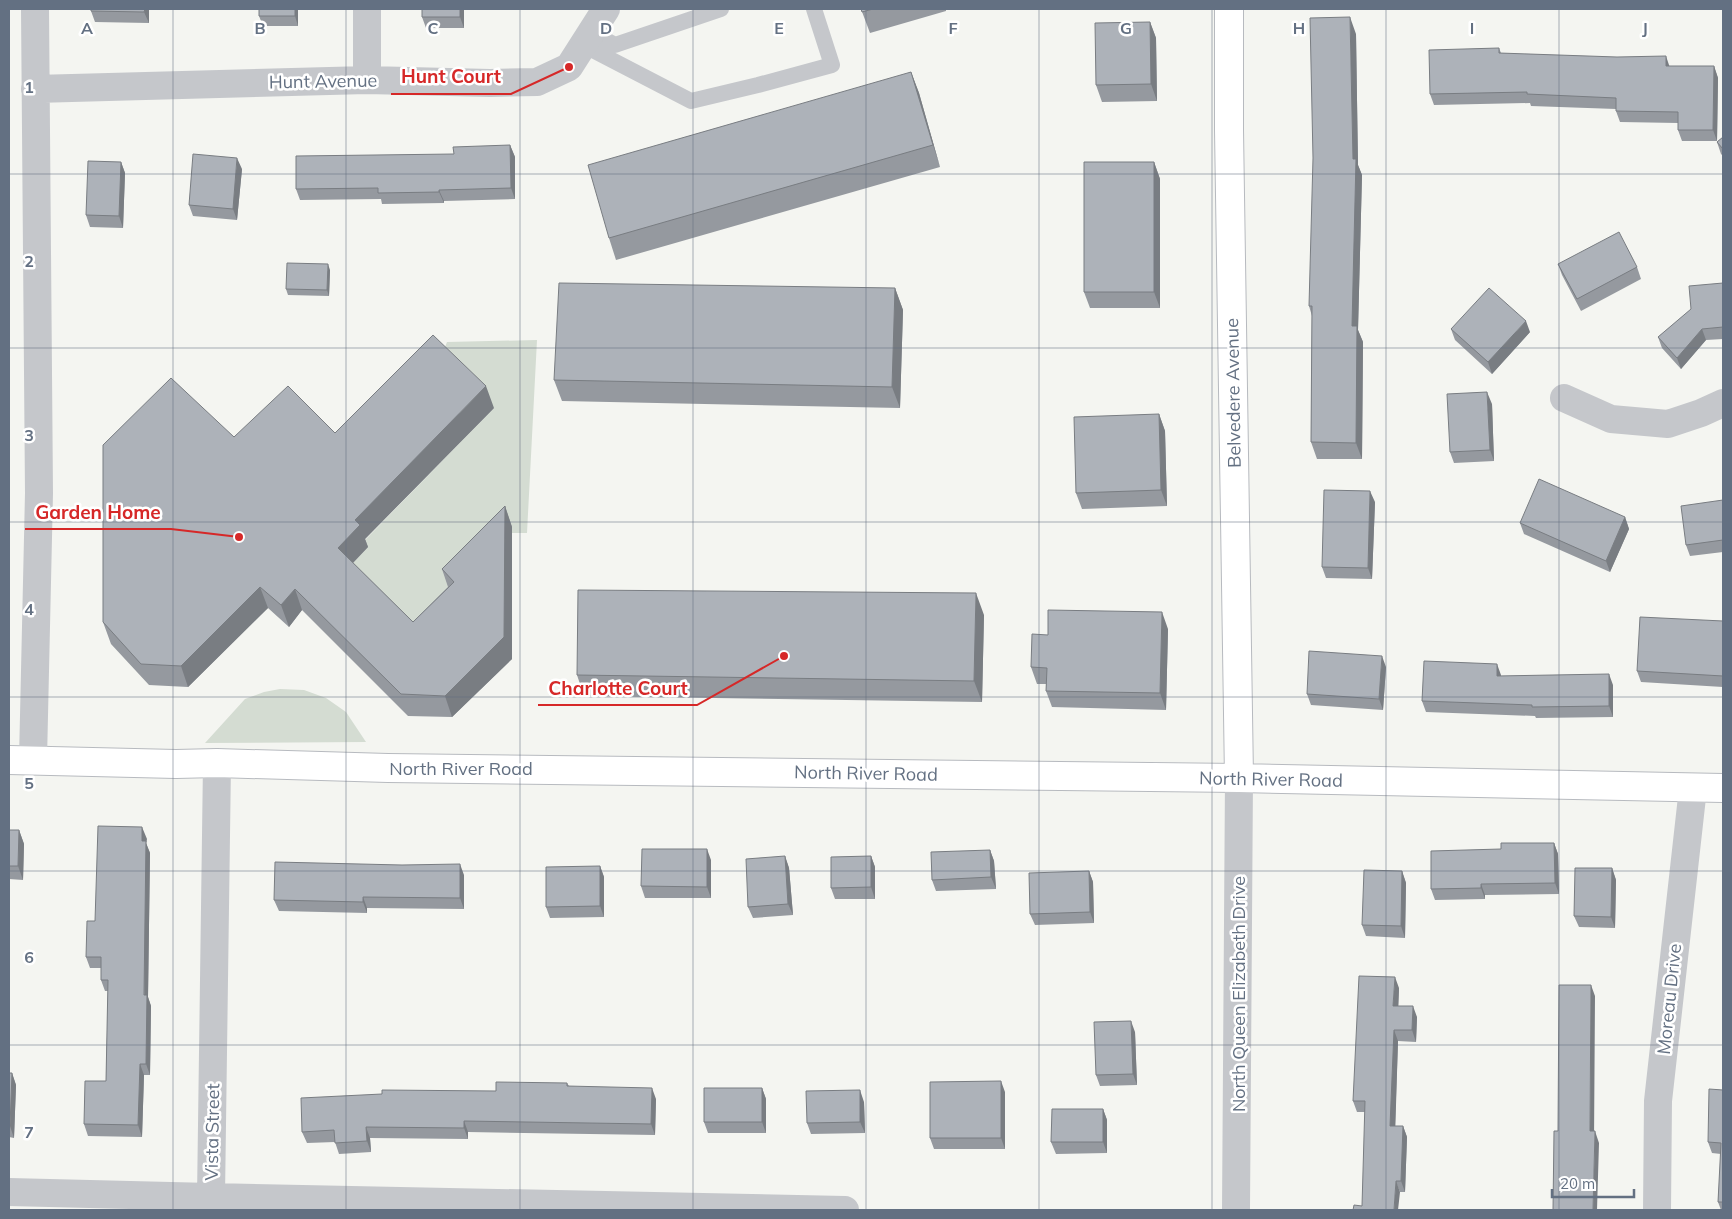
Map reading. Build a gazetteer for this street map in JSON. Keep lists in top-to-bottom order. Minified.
{"streets":{"main road":["Belvedere Avenue","North River Road"],"street":["Hunt Avenue","North Queen Elizabeth Drive","Moreau Drive","Vista Street"]},"crossings":[["Belvedere Avenue","North River Road"],["Belvedere Avenue","North Queen Elizabeth Drive"],["North River Road","North Queen Elizabeth Drive"],["North River Road","Moreau Drive"],["North River Road","Vista Street"]],"places":["Hunt Court","Garden Home","Charlotte Court"],"scale_bar":"20 m","grid":{"columns":["A","B","C","D","E","F","G","H","I","J"],"rows":["1","2","3","4","5","6","7"]}}
